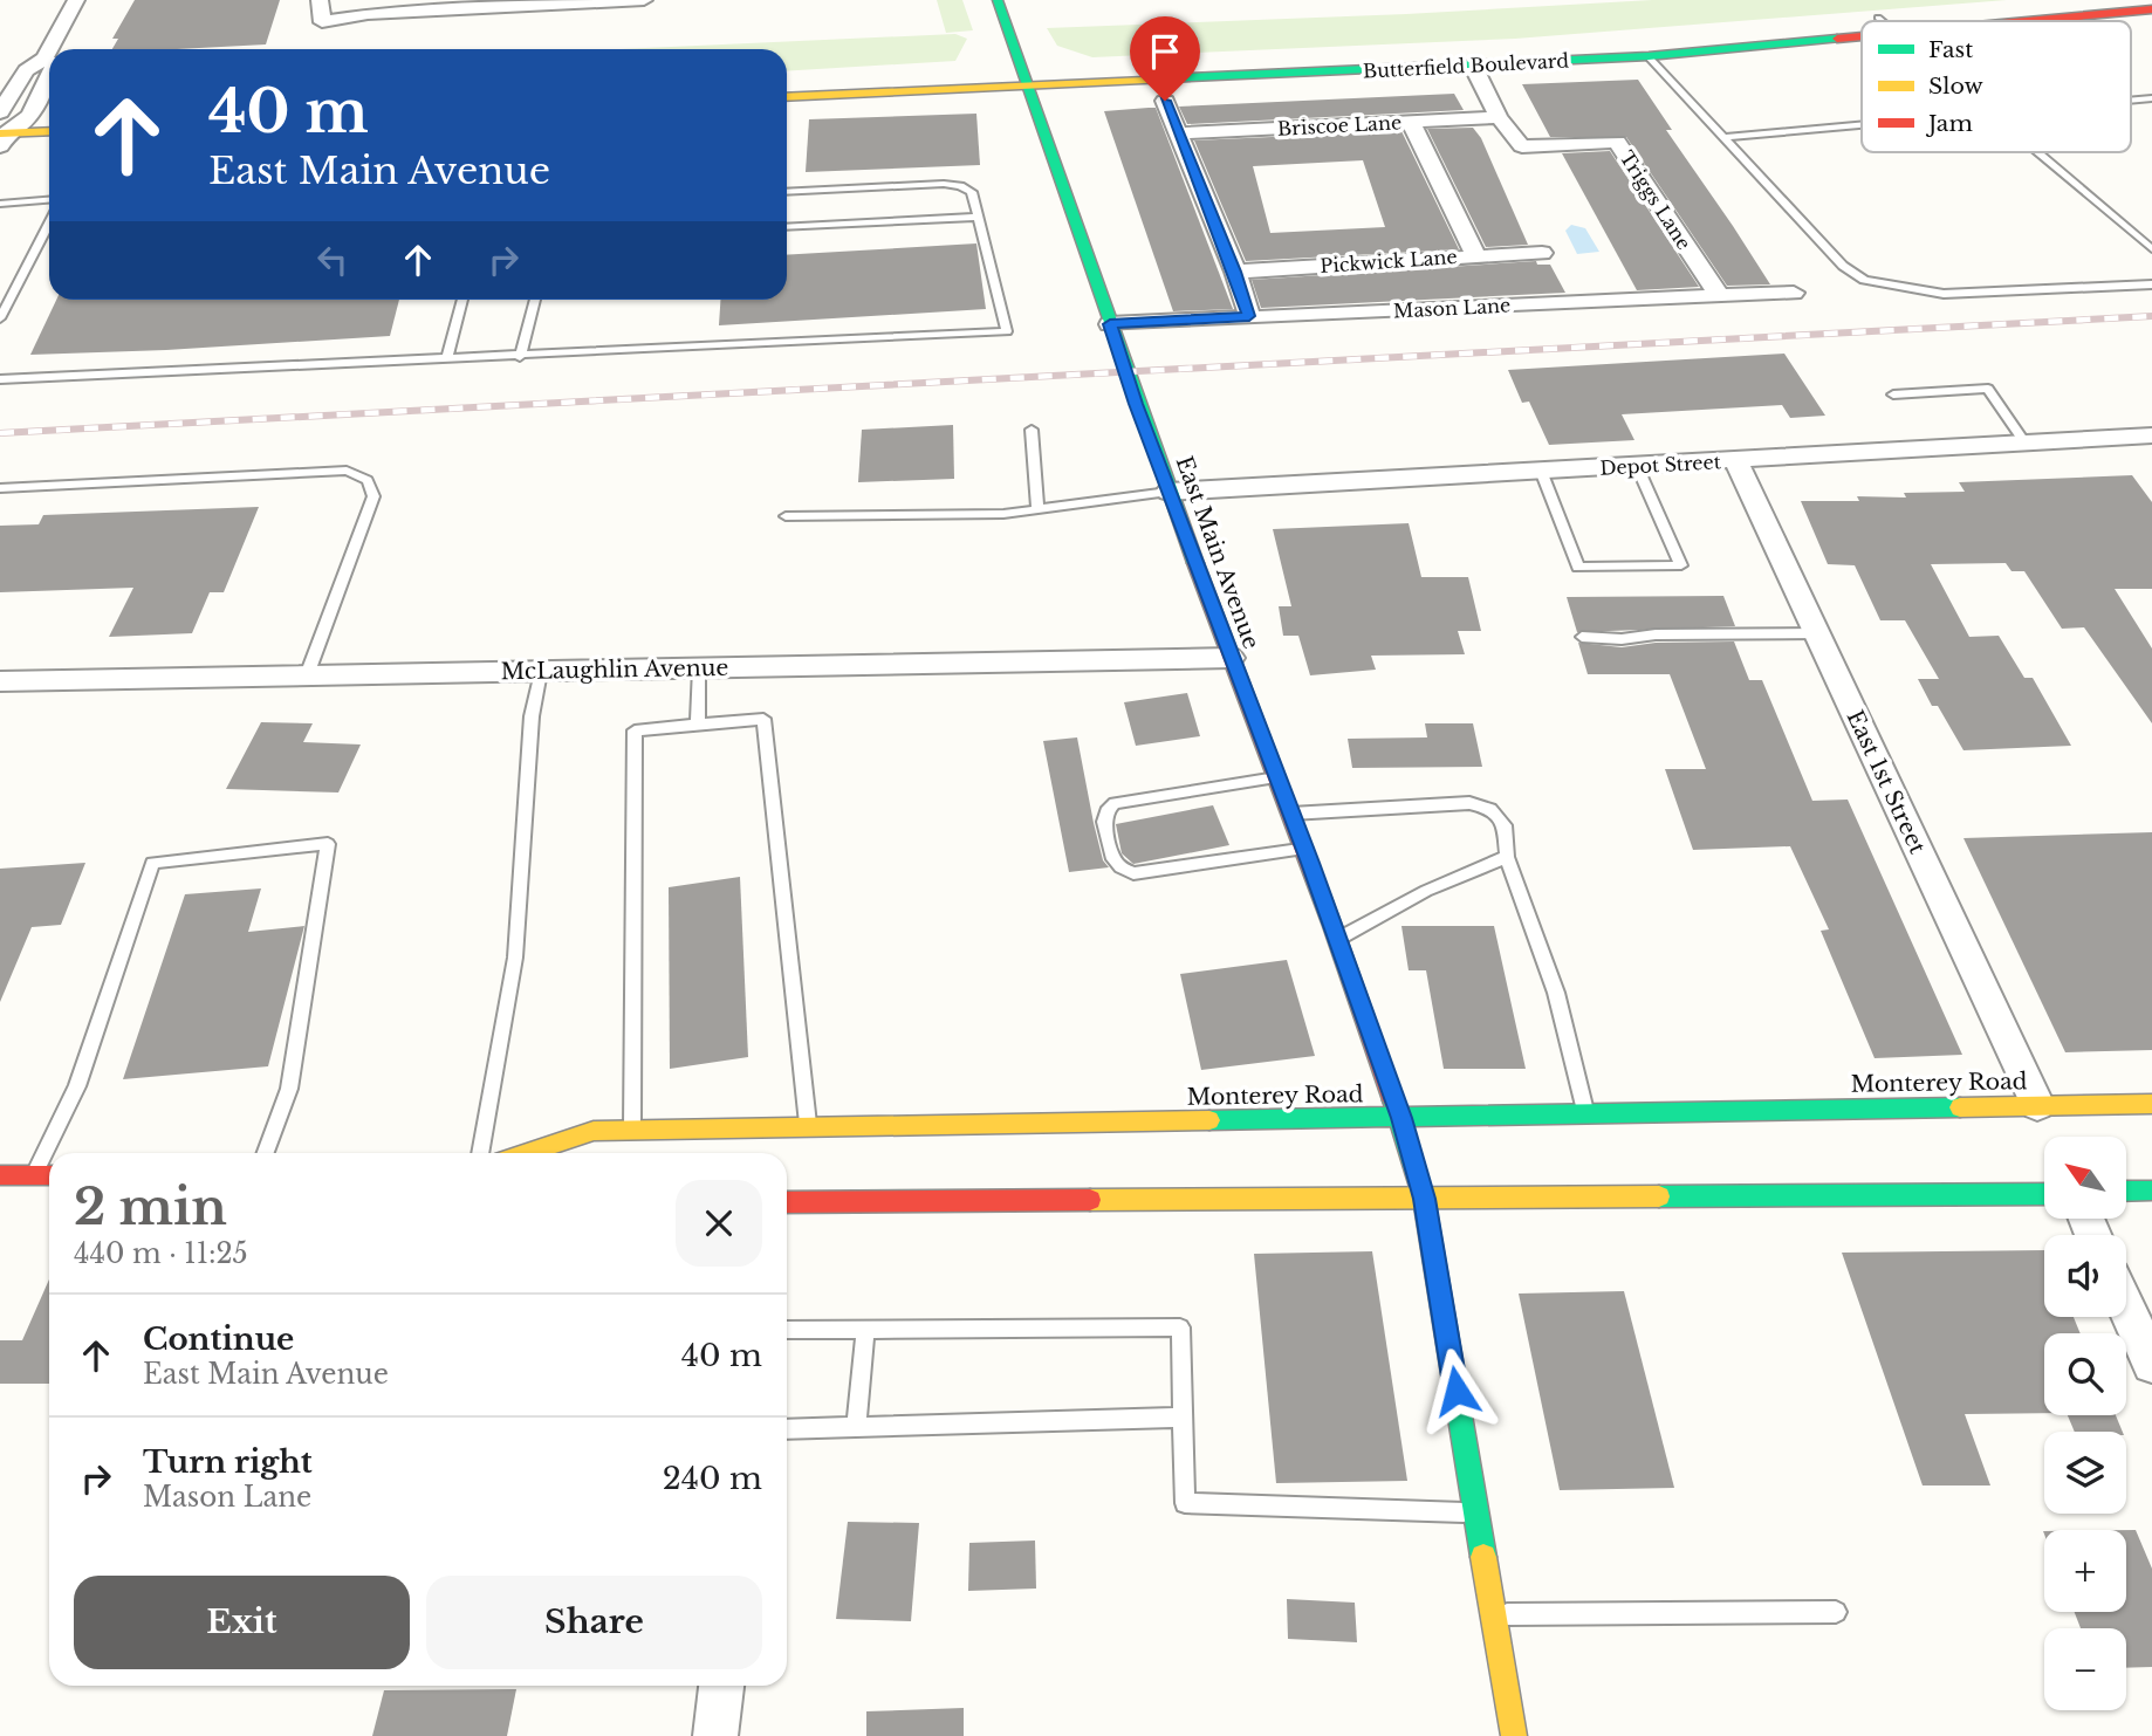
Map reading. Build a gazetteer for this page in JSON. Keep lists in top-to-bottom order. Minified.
{"streets":{"main road":["Butterfield Boulevard","East Main Avenue","Monterey Road"],"street":["Briscoe Lane","Triggs Lane","Pickwick Lane","Mason Lane","Depot Street","McLaughlin Avenue","East 1st Street"]},"crossings":[["Butterfield Boulevard","East Main Avenue"],["Briscoe Lane","Triggs Lane"],["Triggs Lane","Mason Lane"],["Mason Lane","East Main Avenue"],["Depot Street","East Main Avenue"],["Depot Street","East 1st Street"],["East Main Avenue","McLaughlin Avenue"],["East Main Avenue","Monterey Road"],["East 1st Street","Monterey Road"]],"legend":["Fast","Slow","Jam"],"north":"top left","page":{"turn":["40 m","East Main Avenue"],"map_buttons":["+","−"],"heading":["2 min","440 m · 11:25"],"list":[{"name":"Continue","note":"East Main Avenue","value":"40 m"},{"name":"Turn right","note":"Mason Lane","value":"240 m"}],"buttons":["Exit","Share"]}}
